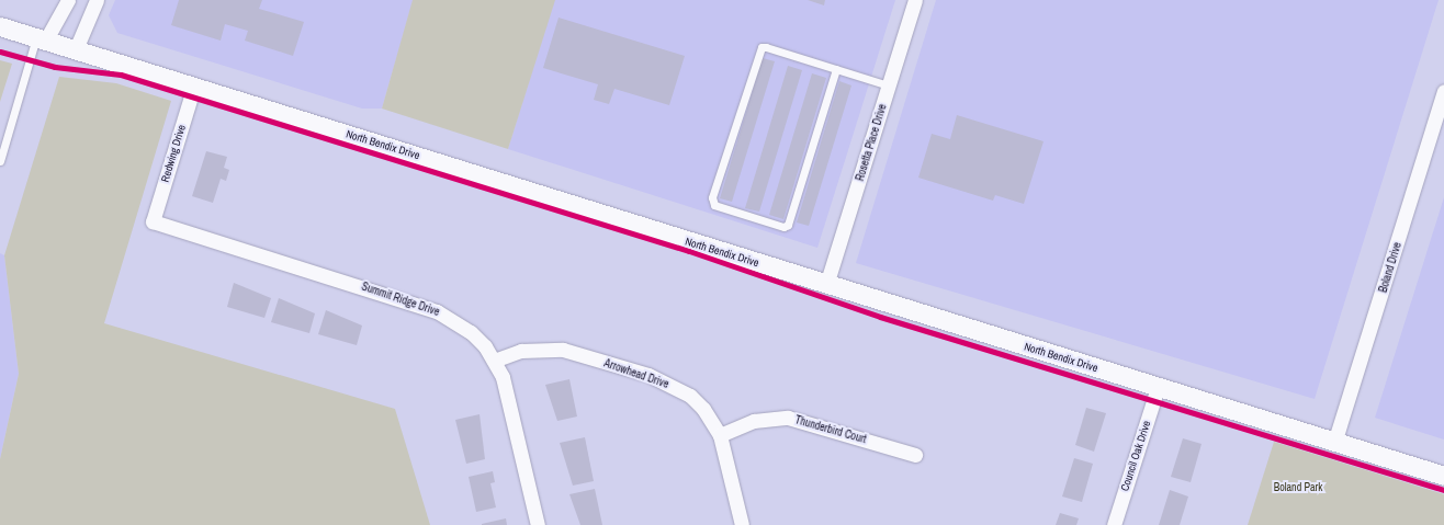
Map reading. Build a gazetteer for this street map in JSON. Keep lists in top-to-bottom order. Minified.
{"streets":{"street":["Rosetta Place Drive","North Bendix Drive","Redwing Drive","Boland Drive","Summit Ridge Drive","Arrowhead Drive","Thunderbird Court","Council Oak Drive"]},"crossings":[["Rosetta Place Drive","North Bendix Drive"],["North Bendix Drive","Redwing Drive"],["North Bendix Drive","Boland Drive"],["North Bendix Drive","Council Oak Drive"],["Redwing Drive","Summit Ridge Drive"],["Summit Ridge Drive","Arrowhead Drive"],["Arrowhead Drive","Thunderbird Court"]],"parks":["Boland Park"]}
